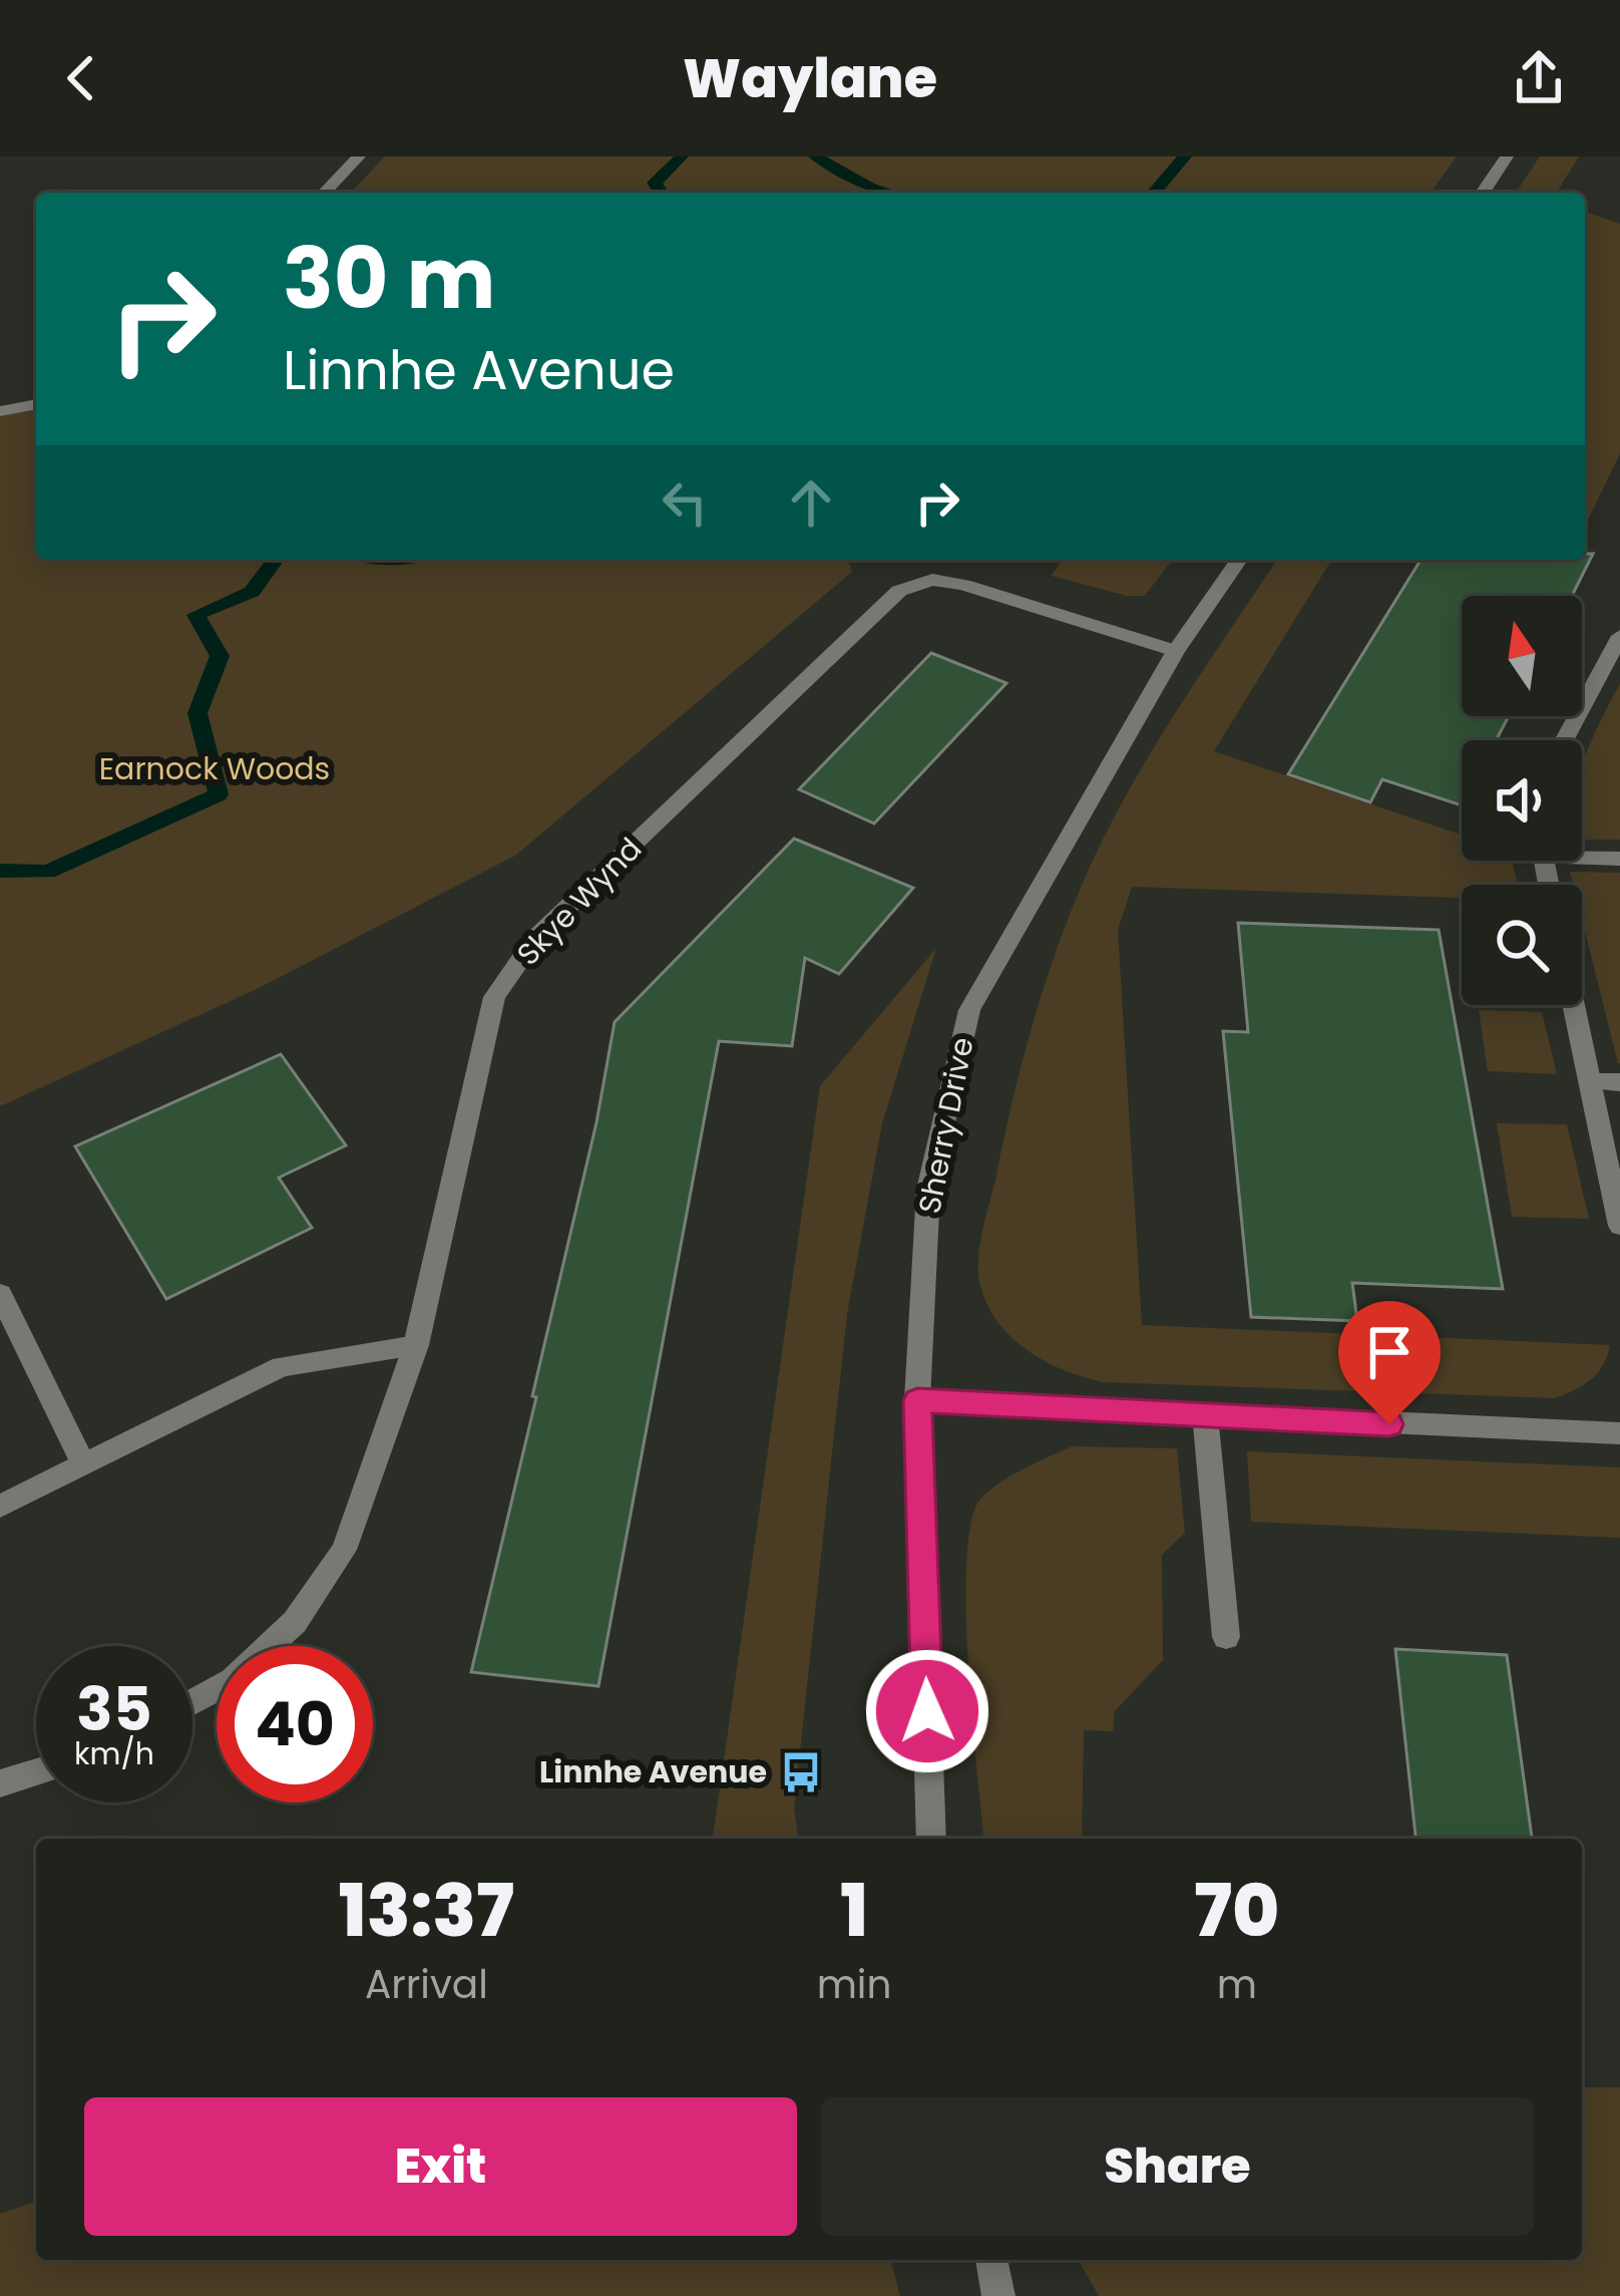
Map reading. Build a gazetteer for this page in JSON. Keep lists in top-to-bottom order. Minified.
{"streets":{"street":["Skye Wynd","Sherry Drive"]},"crossings":[["Skye Wynd","Sherry Drive"]],"parks":["Earnock Woods"],"places":{"bus stop":["Linnhe Avenue"]},"north":"top","page":{"header":"Waylane","turn":["30 m","Linnhe Avenue"],"speed":"35 km/h","limit":"40","eta":["13:37","Arrival","1","min","70","m"],"buttons":["Exit","Share"]}}
